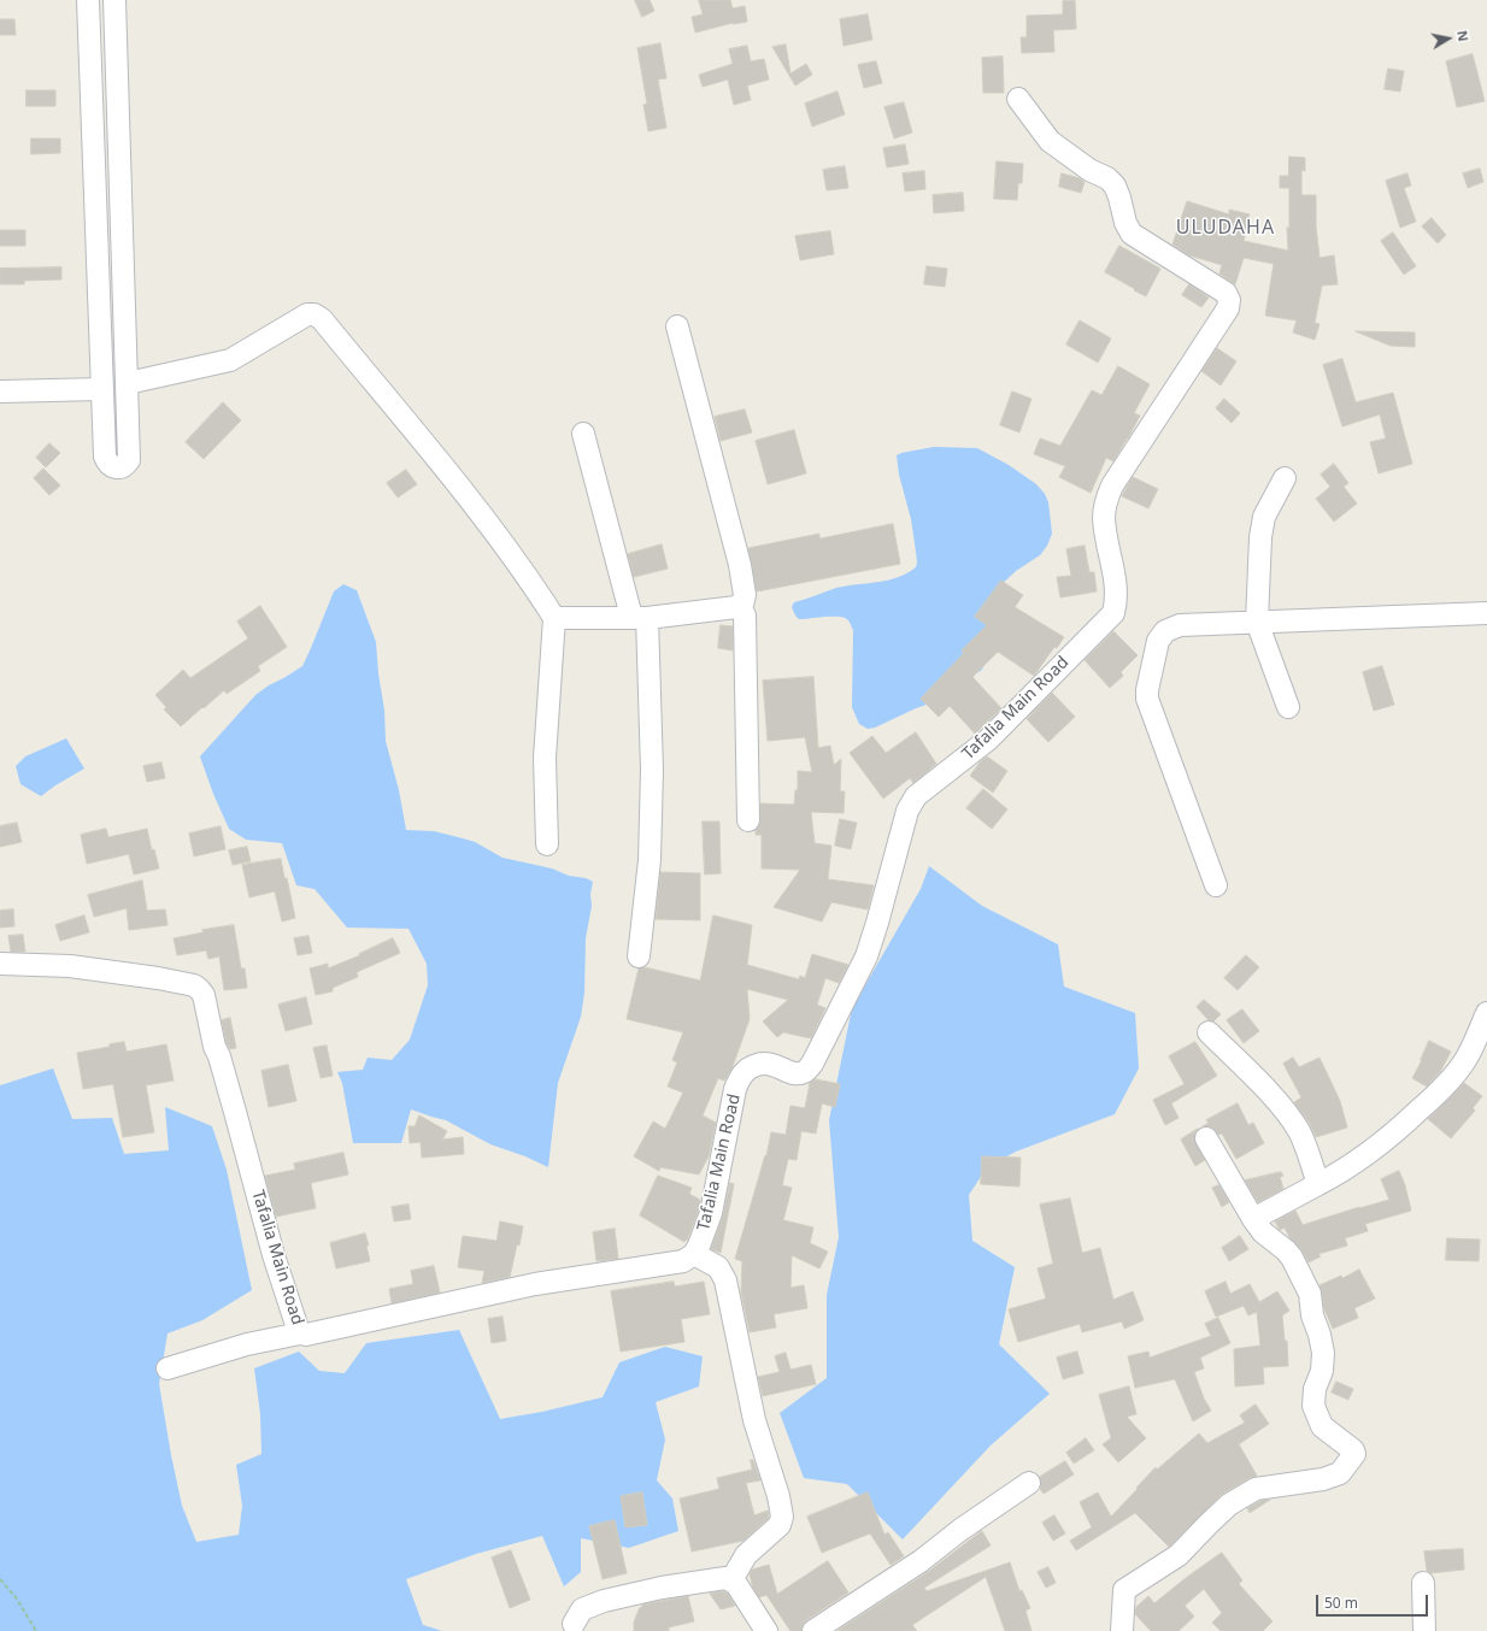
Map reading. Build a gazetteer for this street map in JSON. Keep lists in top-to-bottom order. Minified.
{"streets":{"street":["Tafalia Main Road"]},"districts":["ULUDAHA"],"scale_bar":"50 m","north":"right"}
